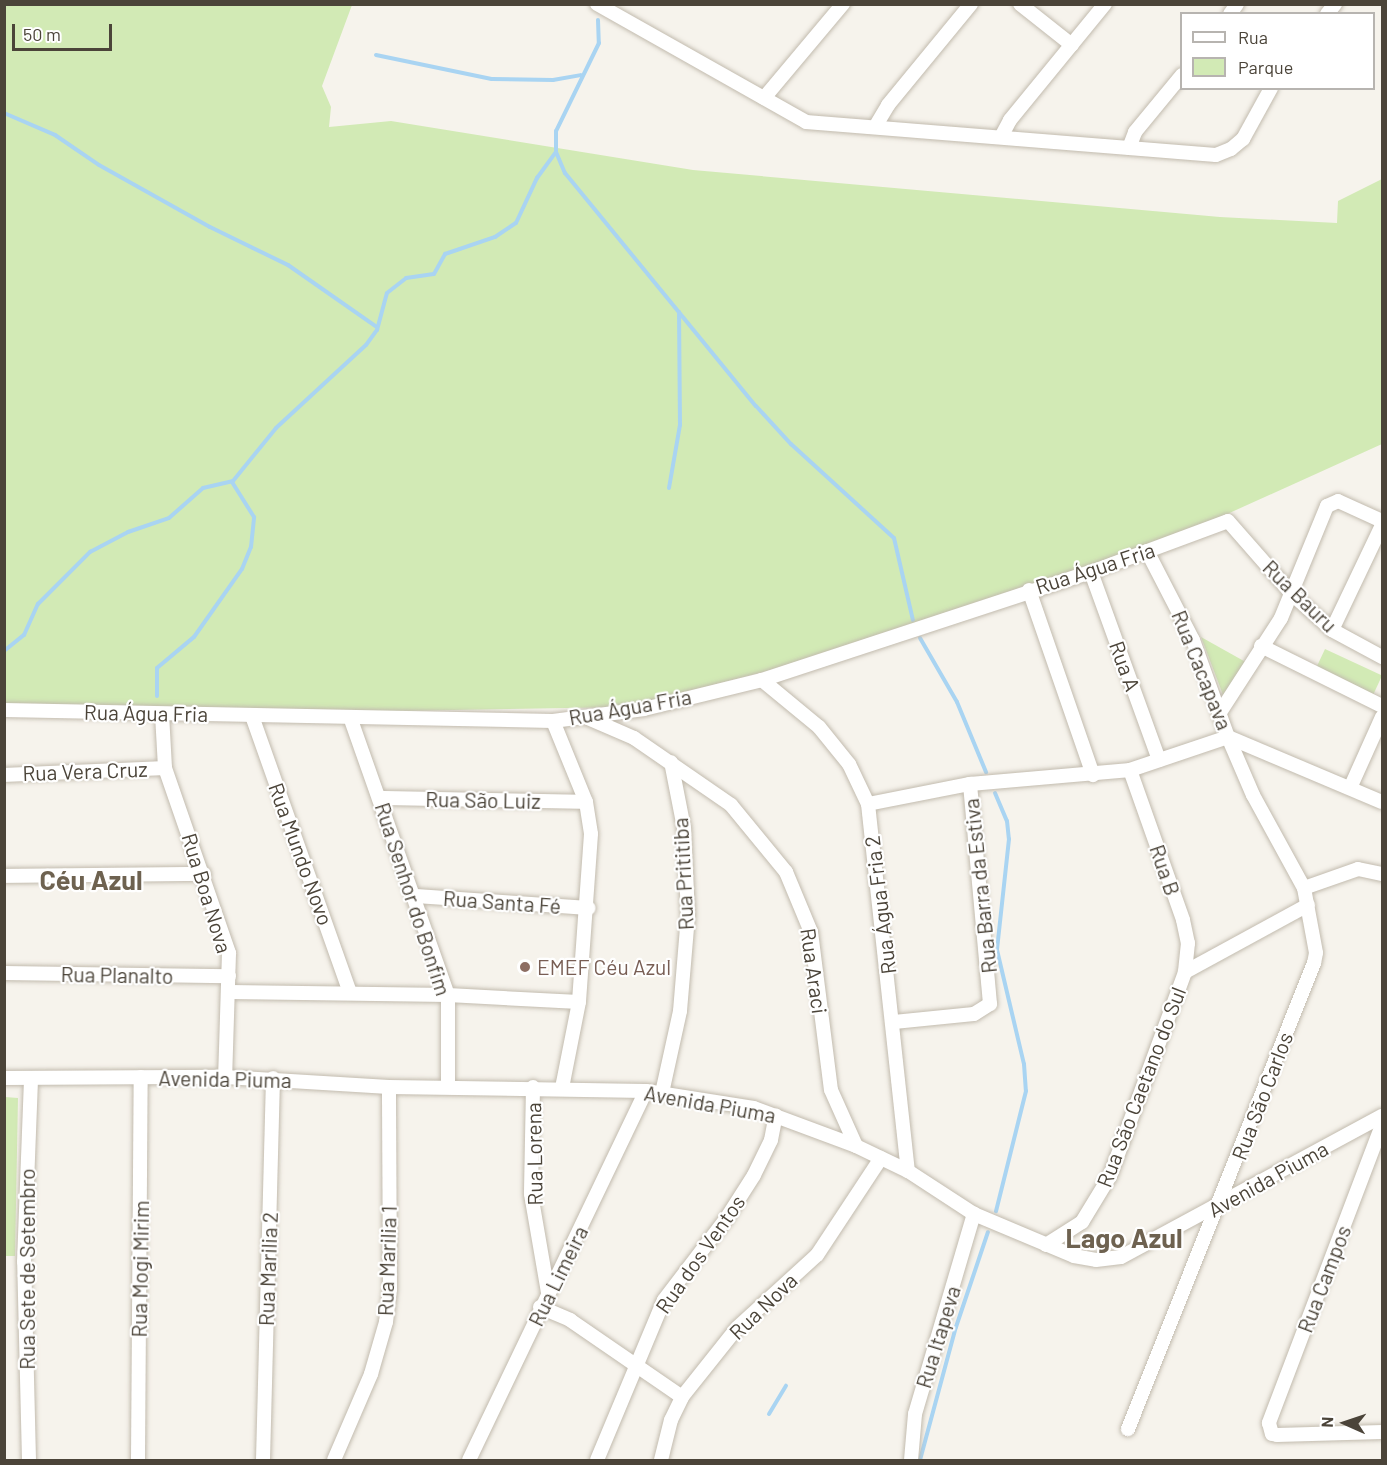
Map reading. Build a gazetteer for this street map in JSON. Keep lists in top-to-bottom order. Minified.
{"streets":{"street":["Rua Água Fria","Rua Bauru","Rua A","Rua Cacapava","Rua Vera Cruz","Rua São Luiz","Rua Mundo Novo","Rua B","Rua Prititiba","Rua Barra da Estiva","Rua Boa Nova","Rua Senhor do Bonfim","Rua Santa Fé","Rua Água Fria 2","Rua Araci","Rua Planalto","Avenida Piuma","Rua São Caetano do Sul","Rua São Carlos","Rua Lorena","Rua dos Ventos","Rua Marilia 1","Rua Sete de Setembro","Rua Mogi Mirim","Rua Marilia 2","Rua Limeira","Rua Campos","Rua Nova","Rua Itapeva"]},"crossings":[["Rua Água Fria","Rua Bauru"],["Rua Água Fria","Rua A"],["Rua Água Fria","Rua Cacapava"],["Rua Água Fria","Rua Mundo Novo"],["Rua Água Fria","Rua Boa Nova"],["Rua Água Fria","Rua Senhor do Bonfim"],["Rua Água Fria","Rua Água Fria 2"],["Rua Água Fria","Rua Araci"],["Rua Vera Cruz","Rua Boa Nova"],["Rua São Luiz","Rua Senhor do Bonfim"],["Rua B","Rua São Caetano do Sul"],["Rua Prititiba","Rua Araci"],["Rua Prititiba","Avenida Piuma"],["Rua Barra da Estiva","Rua Água Fria 2"],["Rua Boa Nova","Rua Planalto"],["Rua Boa Nova","Avenida Piuma"],["Rua Senhor do Bonfim","Rua Santa Fé"],["Rua Senhor do Bonfim","Avenida Piuma"],["Rua Água Fria 2","Avenida Piuma"],["Rua Araci","Avenida Piuma"],["Avenida Piuma","Rua São Caetano do Sul"],["Avenida Piuma","Rua São Carlos"],["Avenida Piuma","Rua Lorena"],["Avenida Piuma","Rua dos Ventos"],["Avenida Piuma","Rua Marilia 1"],["Avenida Piuma","Rua Sete de Setembro"],["Avenida Piuma","Rua Mogi Mirim"],["Avenida Piuma","Rua Marilia 2"],["Avenida Piuma","Rua Limeira"],["Avenida Piuma","Rua Nova"],["Avenida Piuma","Rua Itapeva"],["Rua São Caetano do Sul","Rua São Carlos"],["Rua Lorena","Rua Limeira"]],"districts":["Céu Azul","Lago Azul"],"places":["EMEF Céu Azul"],"legend":["Rua","Parque"],"scale_bar":"50 m","north":"left"}
